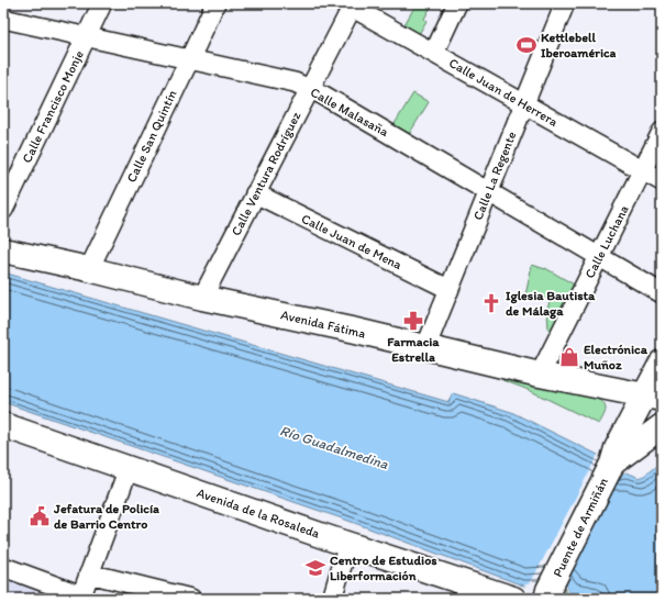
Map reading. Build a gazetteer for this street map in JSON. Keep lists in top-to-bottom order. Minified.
{"streets":{"main road":["Avenida Fátima","Avenida de la Rosaleda","Puente de Armiñán"],"street":["Calle Juan de Herrera","Calle Francisco Monje","Calle Malasaña","Calle San Quintín","Calle Ventura Rodríguez","Calle La Regente","Calle Juan de Mena","Calle Luchana"]},"crossings":[["Calle Juan de Herrera","Calle Ventura Rodríguez"],["Calle Juan de Herrera","Calle La Regente"],["Calle Juan de Herrera","Calle Luchana"],["Calle Francisco Monje","Calle Malasaña"],["Calle Malasaña","Calle San Quintín"],["Calle Malasaña","Calle Ventura Rodríguez"],["Calle Malasaña","Calle La Regente"],["Calle Malasaña","Calle Luchana"],["Calle San Quintín","Avenida Fátima"],["Calle Ventura Rodríguez","Calle Juan de Mena"],["Calle Ventura Rodríguez","Avenida Fátima"],["Calle La Regente","Calle Juan de Mena"],["Calle La Regente","Avenida Fátima"],["Calle Luchana","Avenida Fátima"],["Avenida Fátima","Puente de Armiñán"]],"water":["Río Guadalmedina"],"places":{"sports":["Kettlebell Iberoamérica"],"church":["Iglesia Bautista de Málaga"],"pharmacy":["Farmacia Estrella"],"shop":["Electrónica Muñoz"],"public building":["Jefatura de Policía de Barrio Centro"],"school or university":["Centro de Estudios Liberformación"]}}
